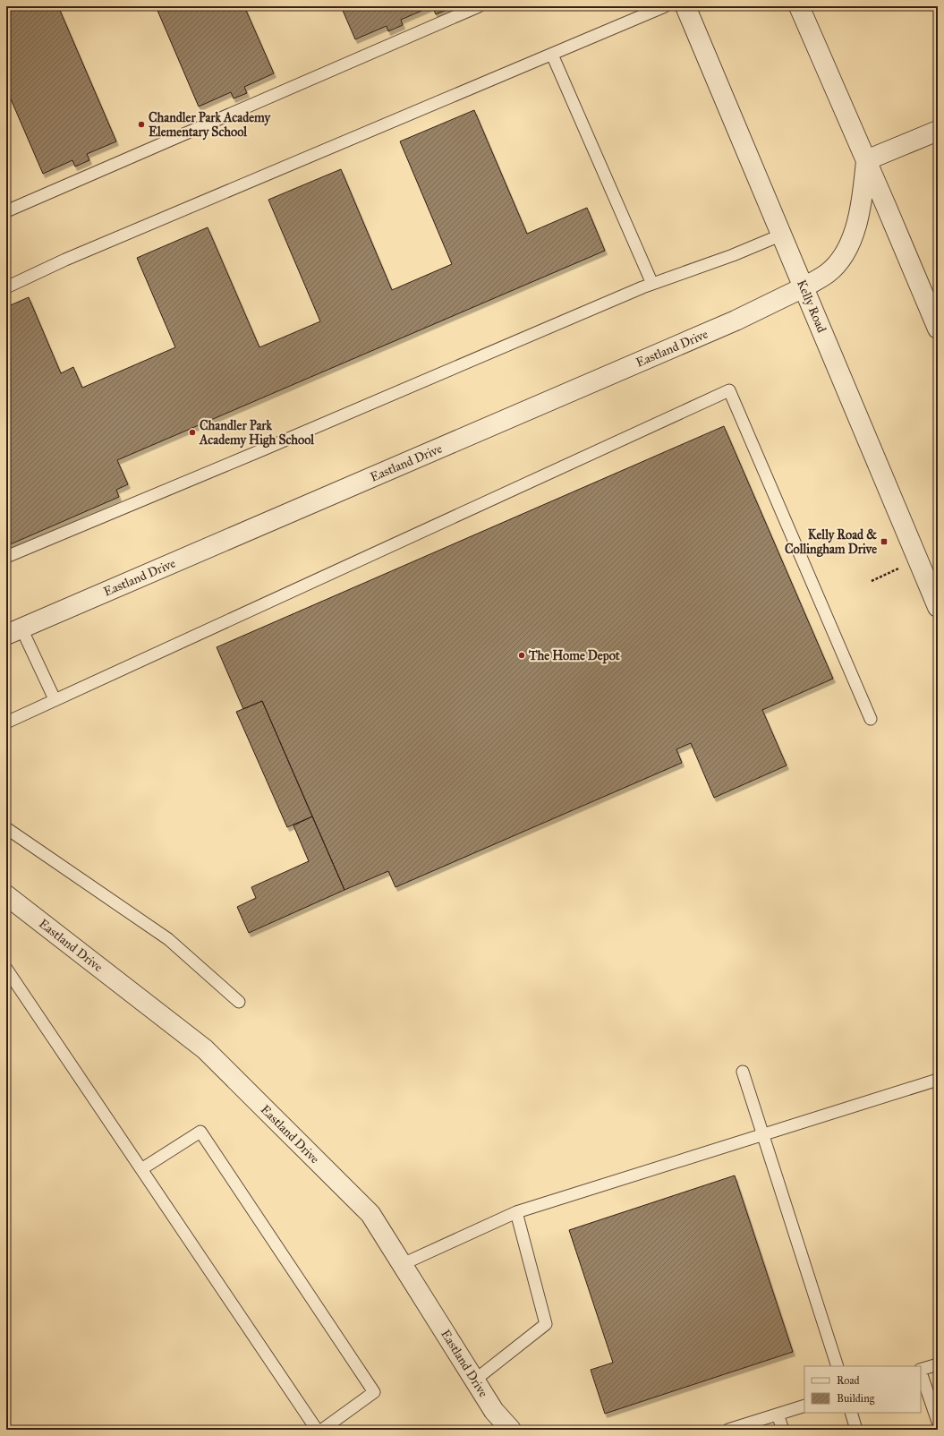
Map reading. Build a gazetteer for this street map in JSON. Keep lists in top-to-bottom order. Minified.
{"streets":{"street":["Kelly Road","Eastland Drive"]},"crossings":[["Kelly Road","Eastland Drive"]],"places":{"other":["Chandler Park Academy Elementary School","Chandler Park Academy High School","The Home Depot"],"transit":["Kelly Road & Collingham Drive"]},"legend":["Road","Building"]}
